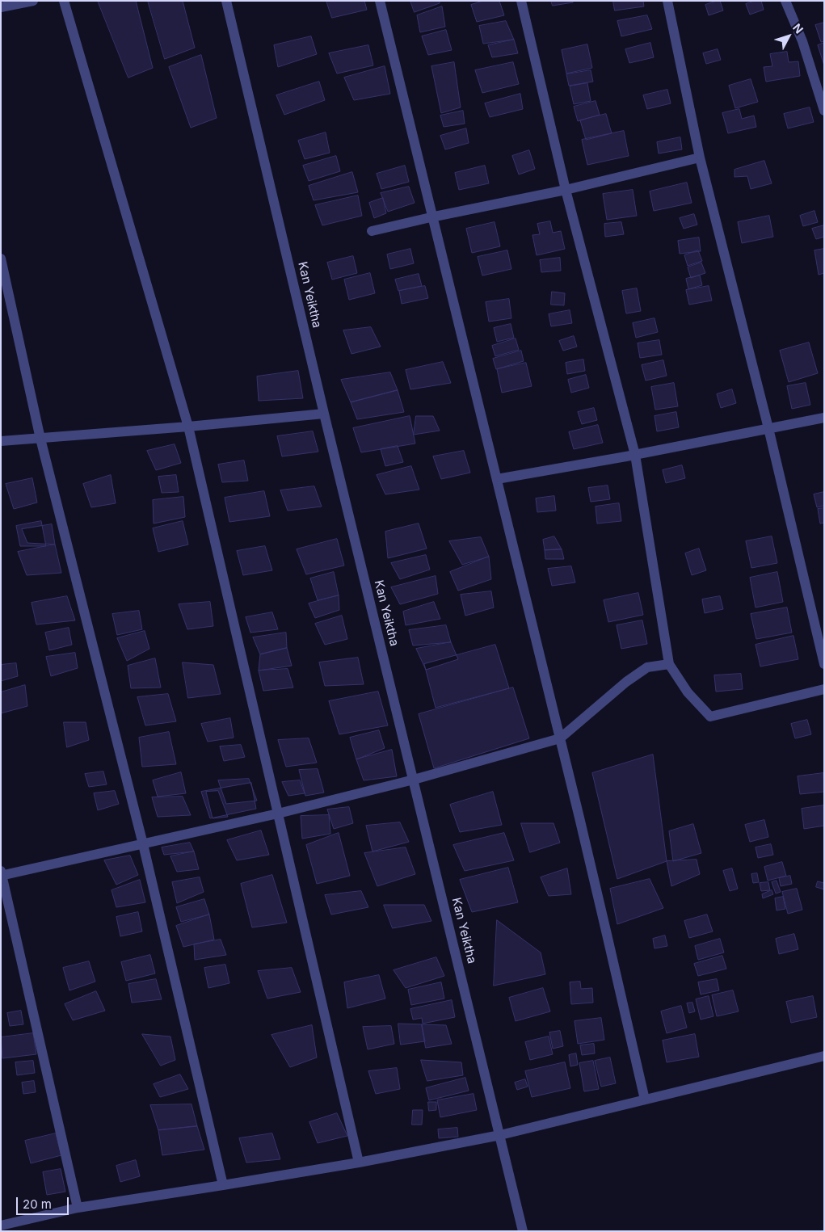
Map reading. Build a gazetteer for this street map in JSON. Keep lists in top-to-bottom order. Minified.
{"streets":{"street":["Kan Yeiktha"]},"scale_bar":"20 m","north":"top right"}
